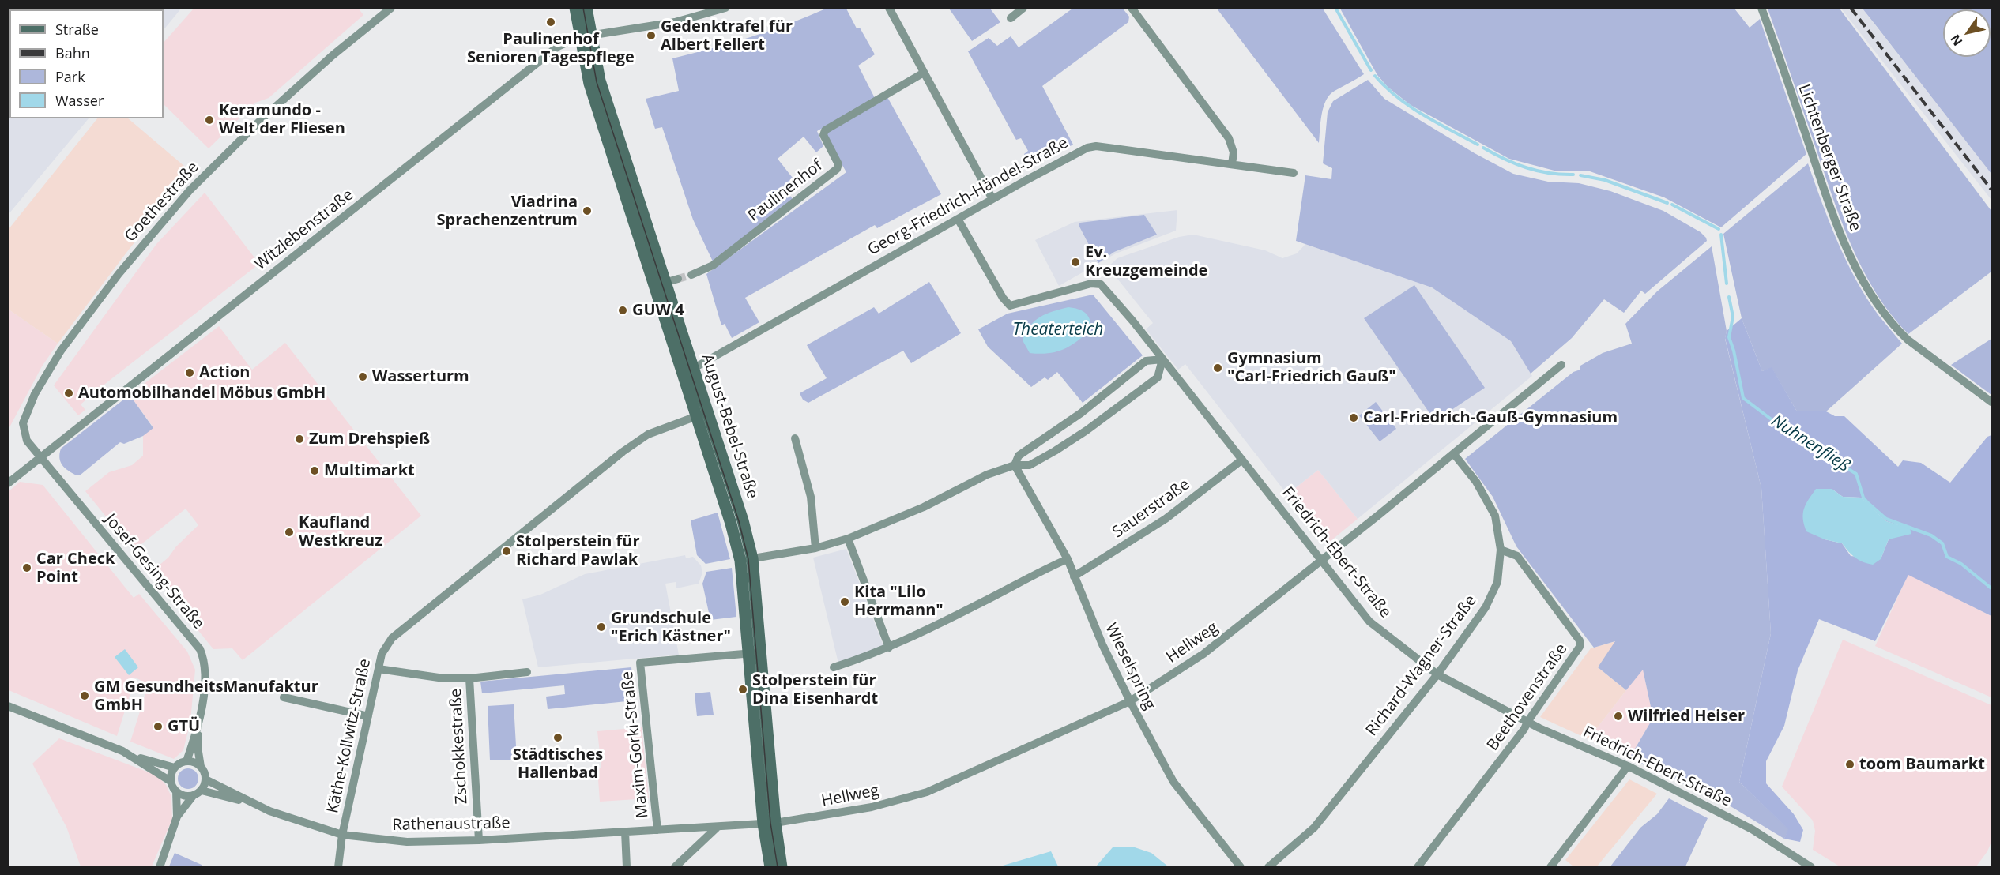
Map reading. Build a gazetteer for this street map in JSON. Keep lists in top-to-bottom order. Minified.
{"streets":{"street":["Lichtenberger Straße","Paulinenhof","Georg-Friedrich-Händel-Straße","Goethestraße","Witzlebenstraße","August-Bebel-Straße","Sauerstraße","Friedrich-Ebert-Straße","Josef-Gesing-Straße","Hellweg","Richard-Wagner-Straße","Wieselspring","Beethovenstraße","Käthe-Kollwitz-Straße","Maxim-Gorki-Straße","Zschokkestraße","Rathenaustraße"]},"crossings":[["Georg-Friedrich-Händel-Straße","August-Bebel-Straße"],["Georg-Friedrich-Händel-Straße","Friedrich-Ebert-Straße"],["Goethestraße","Witzlebenstraße"],["Goethestraße","Josef-Gesing-Straße"],["Witzlebenstraße","August-Bebel-Straße"],["Witzlebenstraße","Josef-Gesing-Straße"],["August-Bebel-Straße","Hellweg"],["August-Bebel-Straße","Käthe-Kollwitz-Straße"],["August-Bebel-Straße","Maxim-Gorki-Straße"],["August-Bebel-Straße","Rathenaustraße"],["Sauerstraße","Friedrich-Ebert-Straße"],["Sauerstraße","Wieselspring"],["Friedrich-Ebert-Straße","Hellweg"],["Friedrich-Ebert-Straße","Richard-Wagner-Straße"],["Friedrich-Ebert-Straße","Beethovenstraße"],["Josef-Gesing-Straße","Rathenaustraße"],["Hellweg","Richard-Wagner-Straße"],["Hellweg","Wieselspring"],["Hellweg","Rathenaustraße"],["Richard-Wagner-Straße","Beethovenstraße"],["Käthe-Kollwitz-Straße","Rathenaustraße"],["Maxim-Gorki-Straße","Rathenaustraße"],["Zschokkestraße","Rathenaustraße"]],"water":["Theaterteich","Nuhnenfließ"],"places":["Paulinenhof Senioren Tagespflege","Gedenktrafel für Albert Fellert","Keramundo - Welt der Fliesen","Viadrina Sprachenzentrum","Ev. Kreuzgemeinde","GUW 4","Gymnasium \"Carl-Friedrich Gauß\"","Action","Wasserturm","Automobilhandel Möbus GmbH","Carl-Friedrich-Gauß-Gymnasium","Zum Drehspieß","Multimarkt","Kaufland Westkreuz","Stolperstein für Richard Pawlak","Car Check Point","Kita \"Lilo Herrmann\"","Grundschule \"Erich Kästner\"","Stolperstein für Dina Eisenhardt","GM GesundheitsManufaktur GmbH","Wilfried Heiser","GTÜ","Städtisches Hallenbad","toom Baumarkt"],"legend":["Straße","Bahn","Park","Wasser"],"north":"bottom left"}
